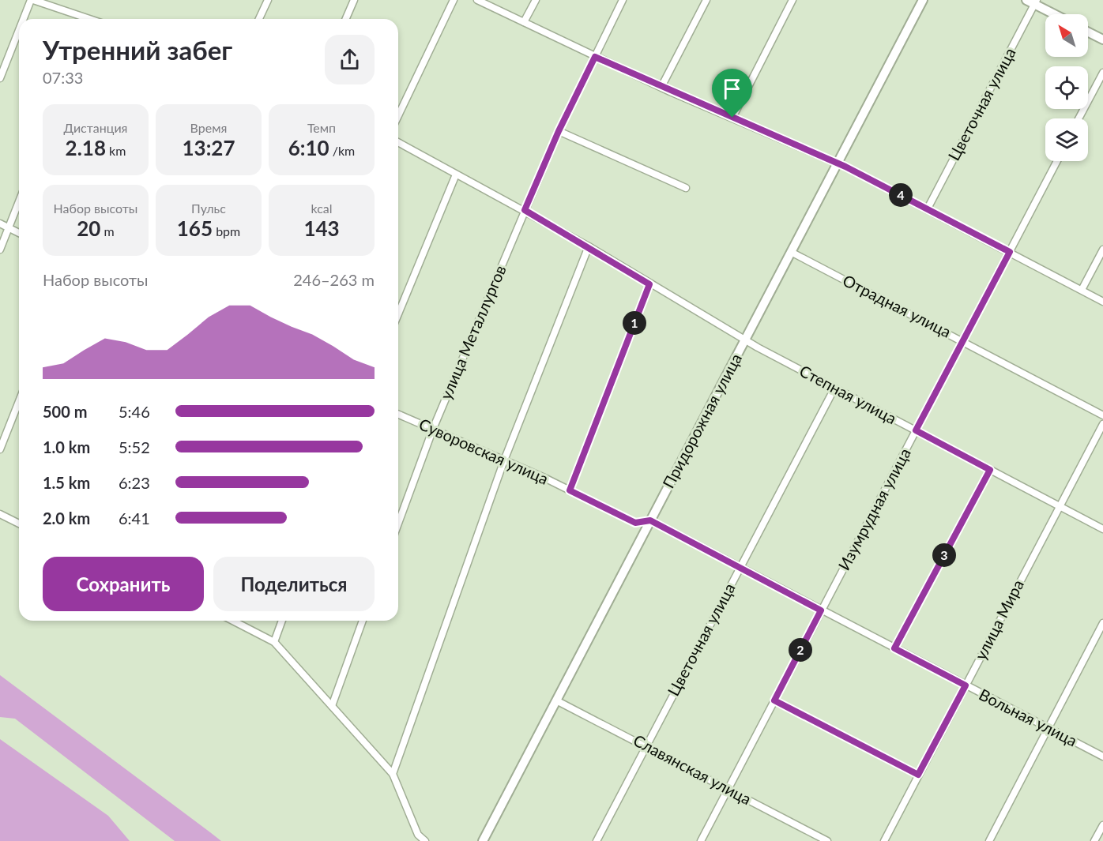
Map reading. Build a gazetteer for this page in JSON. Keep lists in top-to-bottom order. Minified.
{"streets":{"street":["Цветочная улица","Отрадная улица","улица Металлургов","Степная улица","Придорожная улица","Суворовская улица","Изумрудная улица","улица Мира","Вольная улица","Славянская улица"]},"crossings":[["Цветочная улица","Степная улица"],["Цветочная улица","Вольная улица"],["Цветочная улица","Славянская улица"],["Отрадная улица","Придорожная улица"],["Отрадная улица","Изумрудная улица"],["улица Металлургов","Степная улица"],["улица Металлургов","Суворовская улица"],["Степная улица","Придорожная улица"],["Степная улица","Изумрудная улица"],["Степная улица","улица Мира"],["Придорожная улица","Суворовская улица"],["Придорожная улица","Вольная улица"],["Придорожная улица","Славянская улица"],["Суворовская улица","Вольная улица"],["Изумрудная улица","Вольная улица"],["Изумрудная улица","Славянская улица"],["улица Мира","Вольная улица"]],"north":"top left","page":{"heading":["Утренний забег","07:33"],"stats":[["Дистанция","2.18 km"],["Время","13:27"],["Темп","6:10 /km"],["Набор высоты","20 m"],["Пульс","165 bpm"],["kcal","143"]],"pins":["4","1","3","2"],"chart":["Набор высоты","246–263 m"],"list":[{"name":"500 m","note":"5:46"},{"name":"1.0 km","note":"5:52"},{"name":"1.5 km","note":"6:23"},{"name":"2.0 km","note":"6:41"}],"buttons":["Сохранить","Поделиться"]}}
